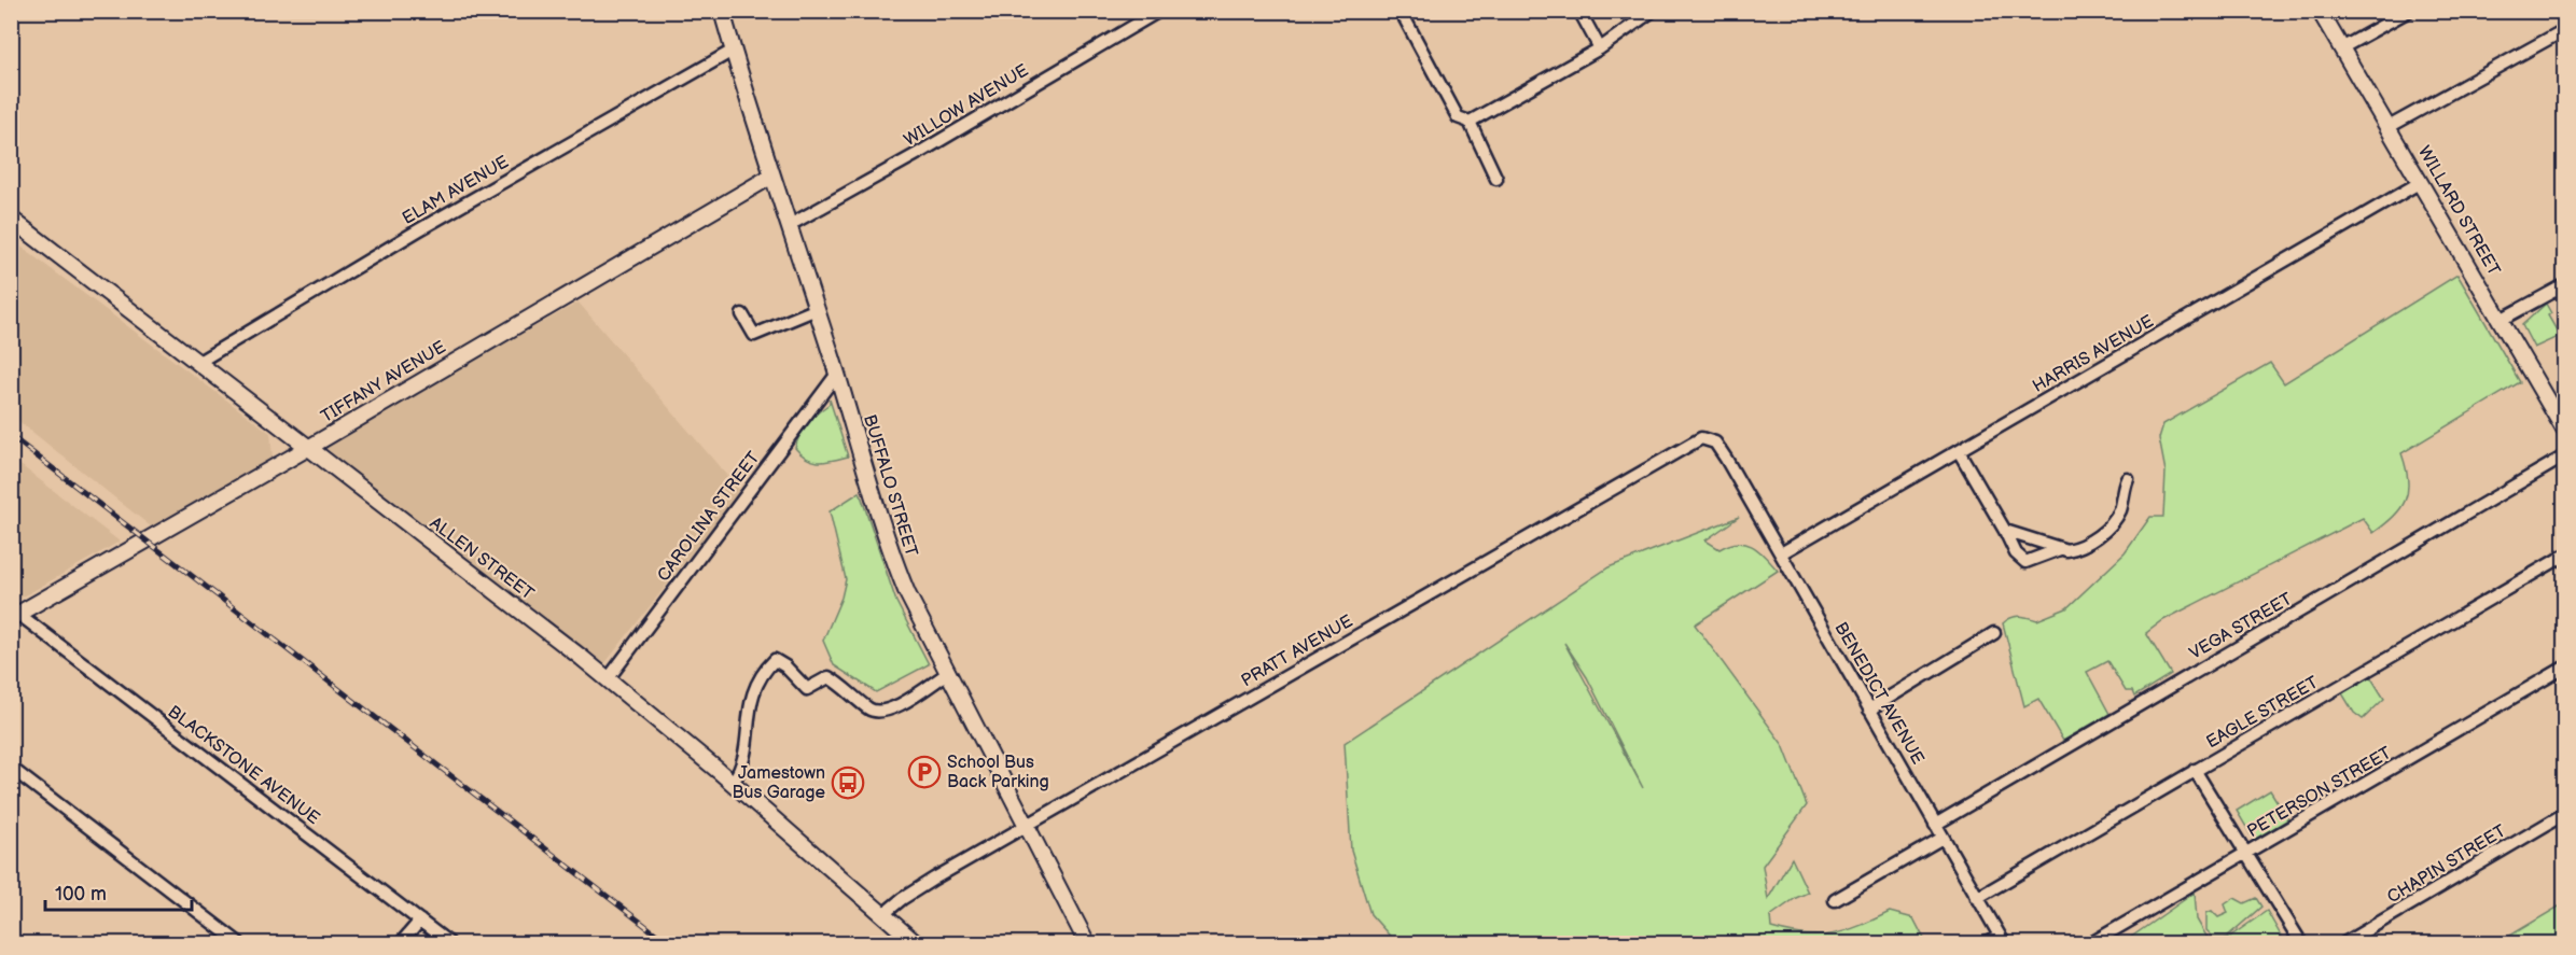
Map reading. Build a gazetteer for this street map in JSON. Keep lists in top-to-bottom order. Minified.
{"streets":{"street":["WILLOW AVENUE","ELAM AVENUE","WILLARD STREET","HARRIS AVENUE","TIFFANY AVENUE","BUFFALO STREET","CAROLINA STREET","ALLEN STREET","VEGA STREET","PRATT AVENUE","BENEDICT AVENUE","EAGLE STREET","BLACKSTONE AVENUE","PETERSON STREET","CHAPIN STREET"]},"crossings":[["WILLOW AVENUE","BUFFALO STREET"],["ELAM AVENUE","BUFFALO STREET"],["ELAM AVENUE","ALLEN STREET"],["WILLARD STREET","HARRIS AVENUE"],["HARRIS AVENUE","BENEDICT AVENUE"],["TIFFANY AVENUE","BUFFALO STREET"],["TIFFANY AVENUE","ALLEN STREET"],["TIFFANY AVENUE","BLACKSTONE AVENUE"],["BUFFALO STREET","CAROLINA STREET"],["BUFFALO STREET","PRATT AVENUE"],["CAROLINA STREET","ALLEN STREET"],["ALLEN STREET","PRATT AVENUE"],["VEGA STREET","BENEDICT AVENUE"],["PRATT AVENUE","BENEDICT AVENUE"],["BENEDICT AVENUE","EAGLE STREET"]],"places":{"parking":["School Bus Back Parking"],"bus stop":["Jamestown Bus Garage"]},"scale_bar":"100 m"}
